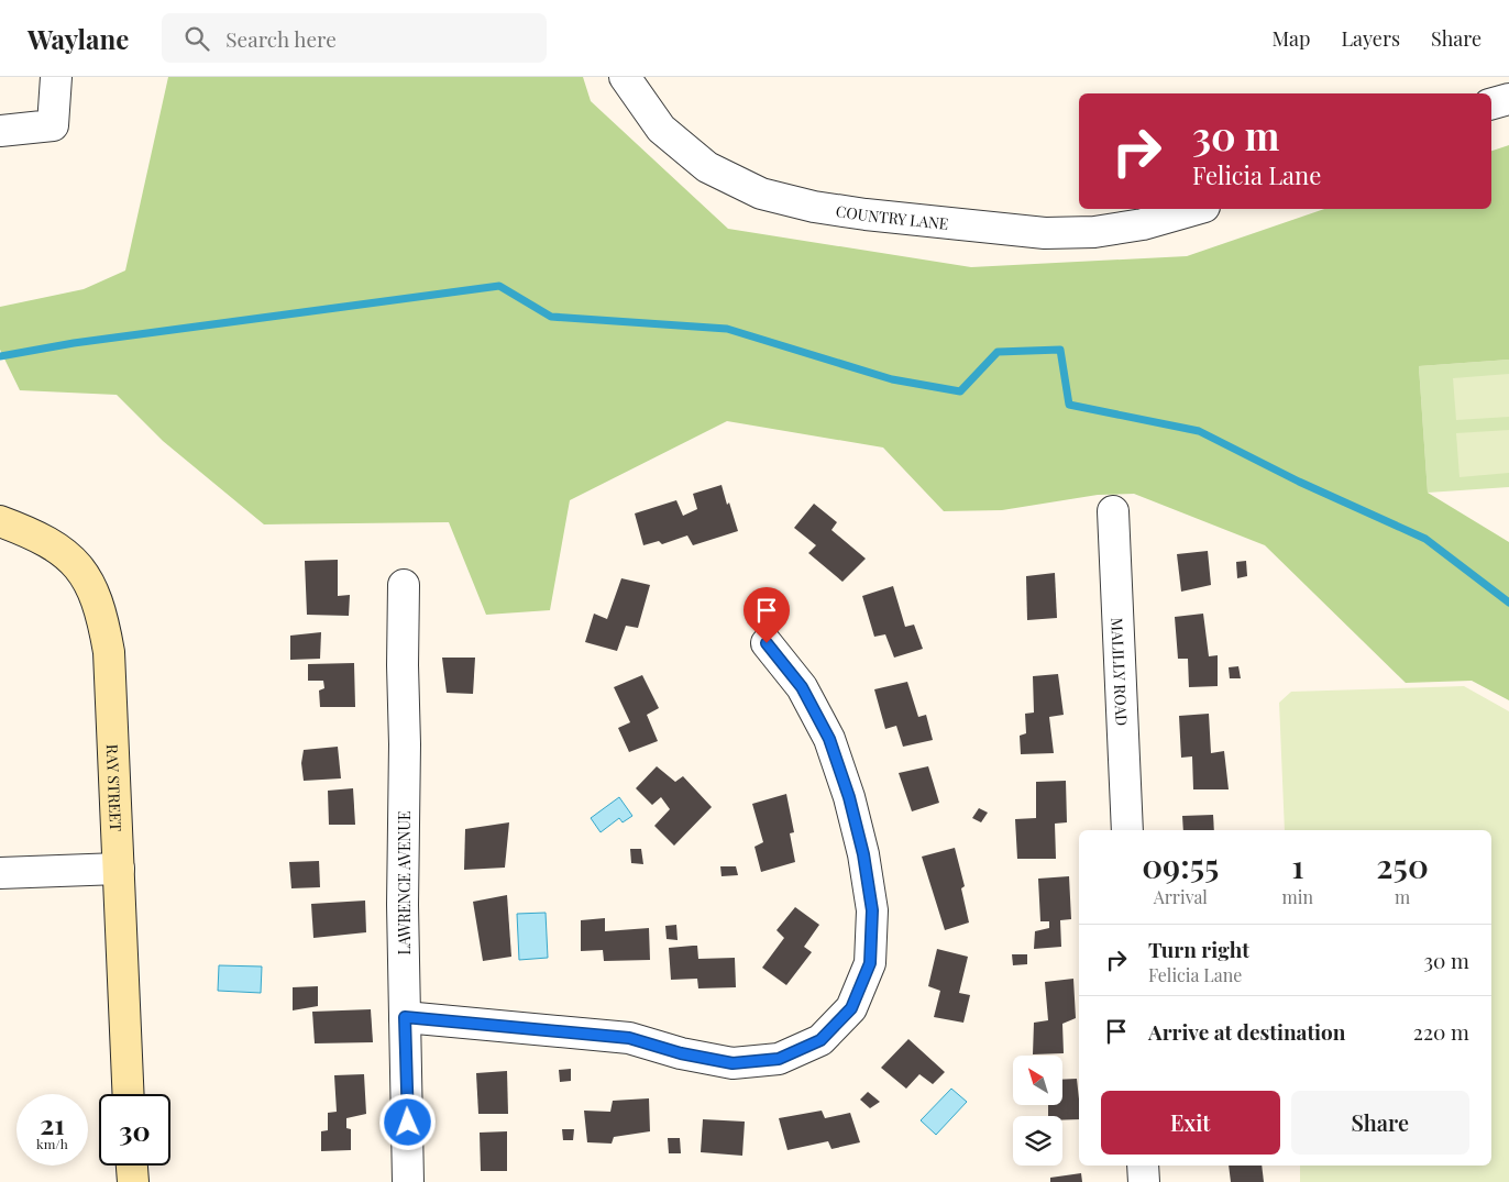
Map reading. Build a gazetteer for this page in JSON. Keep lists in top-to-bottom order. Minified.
{"streets":{"street":["COUNTRY LANE","MALILLY ROAD","RAY STREET","LAWRENCE AVENUE"]},"north":"top left","page":{"header":"Waylane","search":"Search here","nav":["Map","Layers","Share"],"turn":["30 m","Felicia Lane"],"eta":["09:55","Arrival","1","min","250","m"],"list":[{"name":"Turn right","note":"Felicia Lane","value":"30 m"},{"name":"Arrive at destination","value":"220 m"}],"buttons":["Exit","Share"],"speed":"21 km/h","limit":"30"}}
